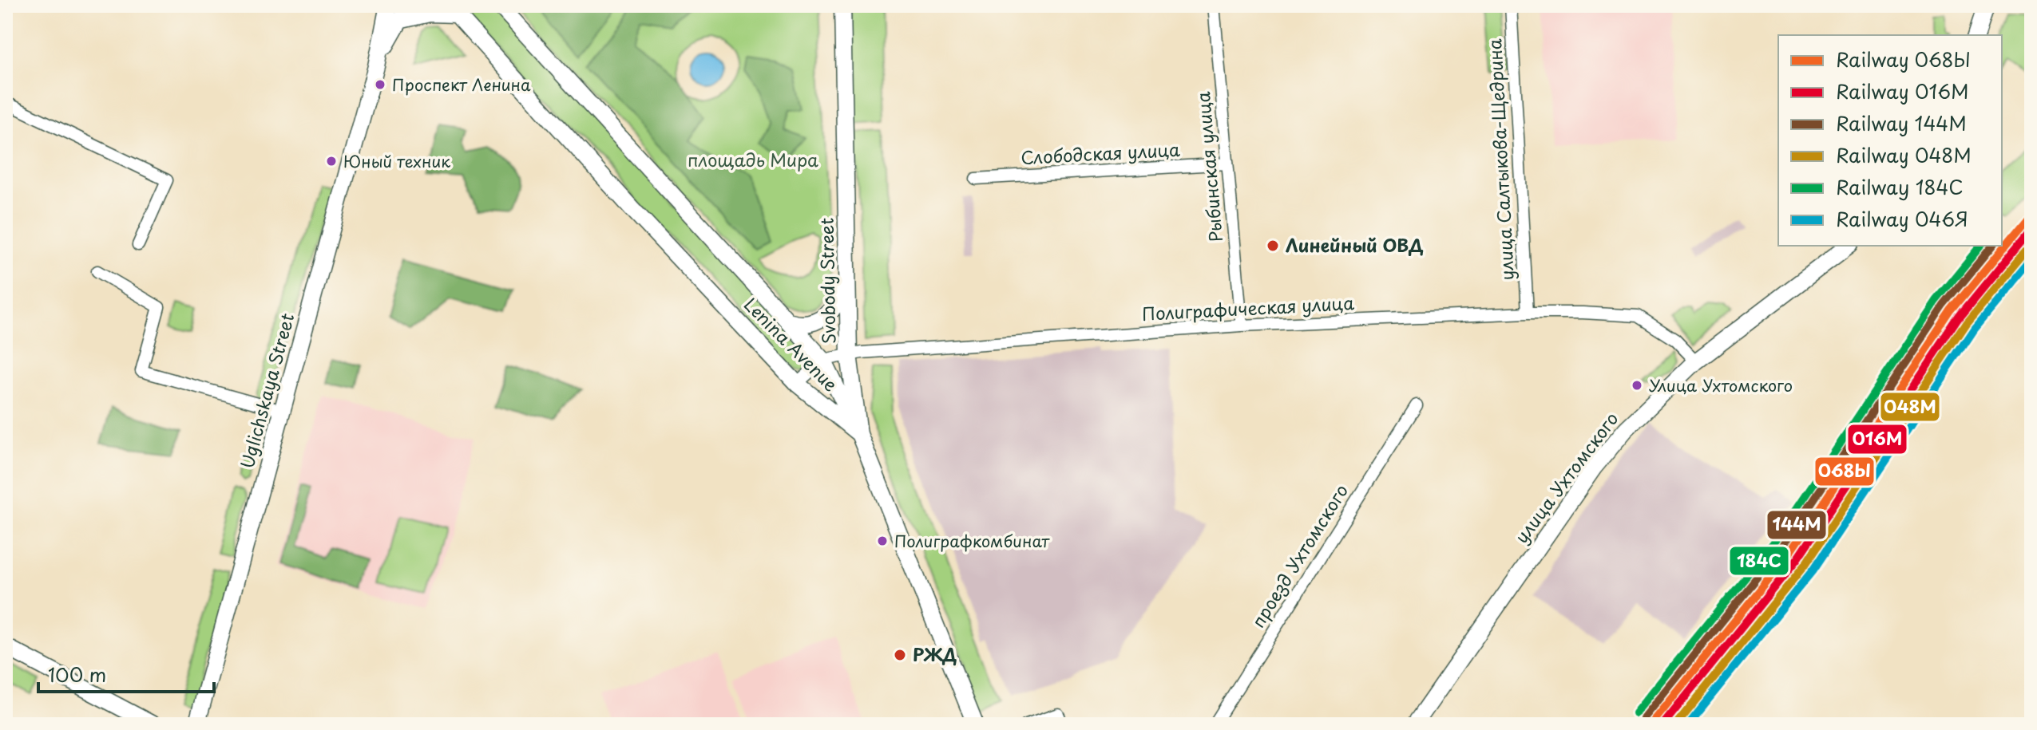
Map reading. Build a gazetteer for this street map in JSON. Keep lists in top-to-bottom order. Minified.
{"streets":{"main road":["Svobody Street","Lenina Avenue","Uglichskaya Street","улица Ухтомского"],"street":["Слободская улица","улица Салтыкова-Щедрина","Рыбинская улица","Полиграфическая улица","проезд Ухтомского"]},"crossings":[["Слободская улица","Рыбинская улица"],["улица Салтыкова-Щедрина","Полиграфическая улица"],["Рыбинская улица","Полиграфическая улица"],["Svobody Street","Полиграфическая улица"],["Svobody Street","Lenina Avenue"],["Полиграфическая улица","Lenina Avenue"],["Полиграфическая улица","улица Ухтомского"]],"parks":["площадь Мира"],"places":["Проспект Ленина","Юный техник","Линейный ОВД","Улица Ухтомского","Полиграфкомбинат","РЖД"],"lines":["rail line 068Ы","rail line 016М","rail line 048М","rail line 144М","rail line 184С","rail line 046Я"],"legend":["Railway 068Ы","Railway 016М","Railway 144М","Railway 048М","Railway 184С","Railway 046Я"],"scale_bar":"100 m"}
